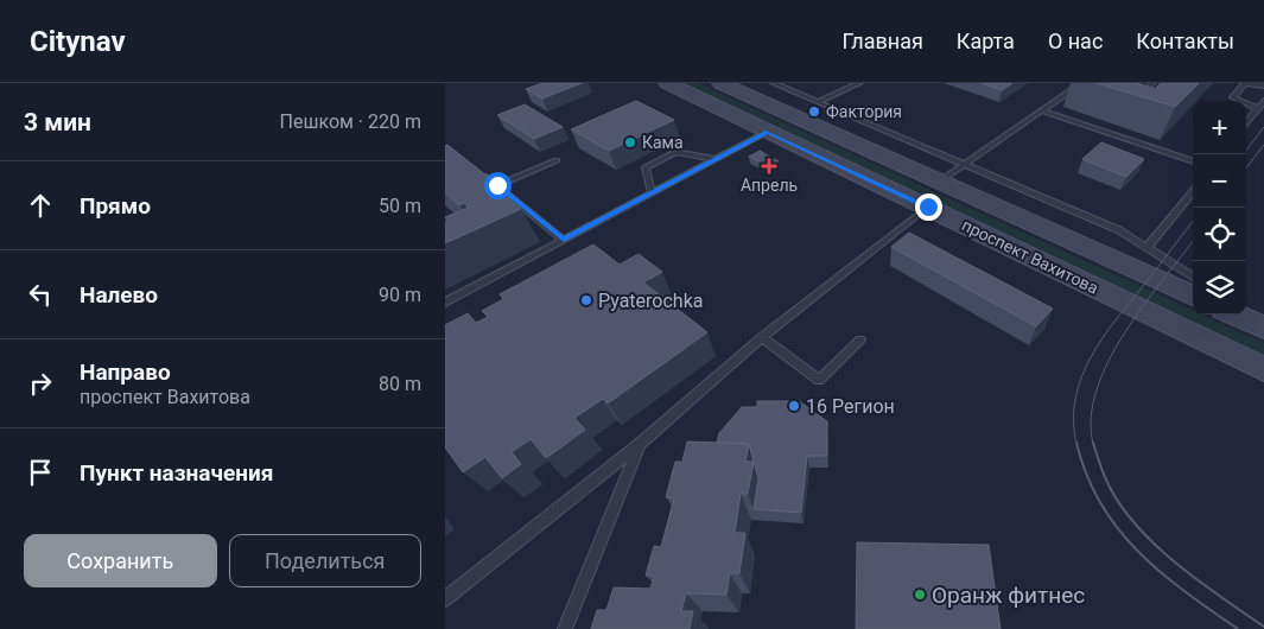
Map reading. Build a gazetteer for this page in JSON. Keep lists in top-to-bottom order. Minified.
{"streets":{"main road":["проспект Вахитова"]},"places":{"other":["Фактория","Кама","Pyaterochka","16 Регион","Оранж фитнес"],"health":["Апрель"]},"page":{"header":"Citynav","nav":["Главная","Карта","О нас","Контакты"],"heading":["3 мин","Пешком · 220 m"],"map_buttons":["+","−"],"list":[["Прямо","50 m"],["Налево","90 m"],["Направо","проспект Вахитова","80 m"],"Пункт назначения"],"buttons":["Сохранить","Поделиться"]}}
